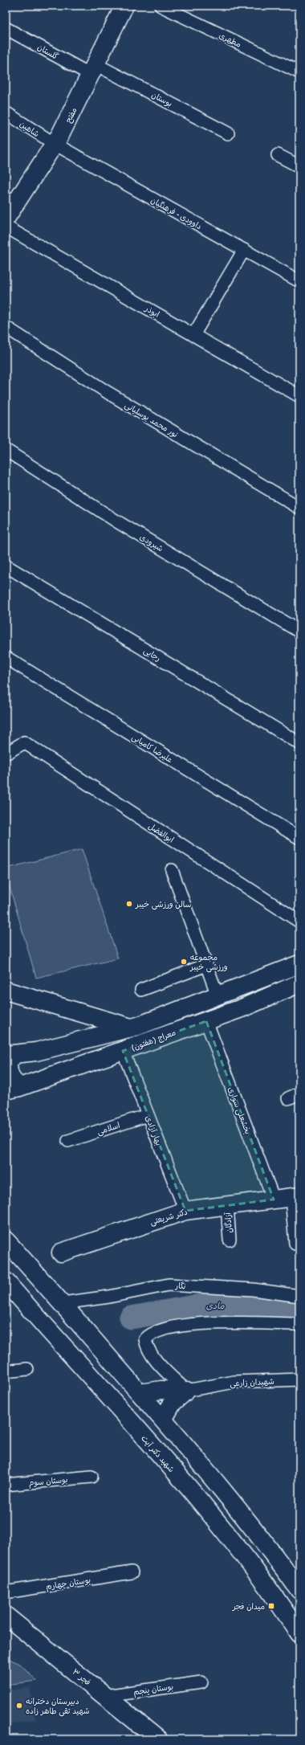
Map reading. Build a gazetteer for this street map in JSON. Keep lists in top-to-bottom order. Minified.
{"streets":{"main road":["مفتح","معراج (هفتون)","دکتر شریعتی","شهید دکتر آیت","فجر ۳"],"street":["مطهری","گلستان","بوستان","شاهین","داوودی - فرهنگیان","ابوذر","نور محمد یوسلیانی","شیرودی","رجایی","علیرضا کامیابی","ابوالفضل","بخشعلی سواری","اسلامی","بهار آزادی","آزادگان","نگار","شهیدان زارعی","بوستان سوم","بوستان چهارم","بوستان پنجم"]},"crossings":[["گلستان","بوستان"],["گلستان","مفتح"],["بوستان","مفتح"],["مفتح","شاهین"],["مفتح","داوودی - فرهنگیان"],["مفتح","ابوذر"],["شاهین","داوودی - فرهنگیان"],["معراج (هفتون)","بخشعلی سواری"],["معراج (هفتون)","بهار آزادی"],["بخشعلی سواری","دکتر شریعتی"],["اسلامی","بهار آزادی"],["بهار آزادی","دکتر شریعتی"],["دکتر شریعتی","آزادگان"],["فجر ۳","بوستان پنجم"]],"water":["مادی"],"places":{"other":["سالن ورزشی خیبر","مجموعه ورزشی خیبر","دبیرستان دخترانه شهید تقی طاهر زاده"],"transit":["میدان فجر"]}}
